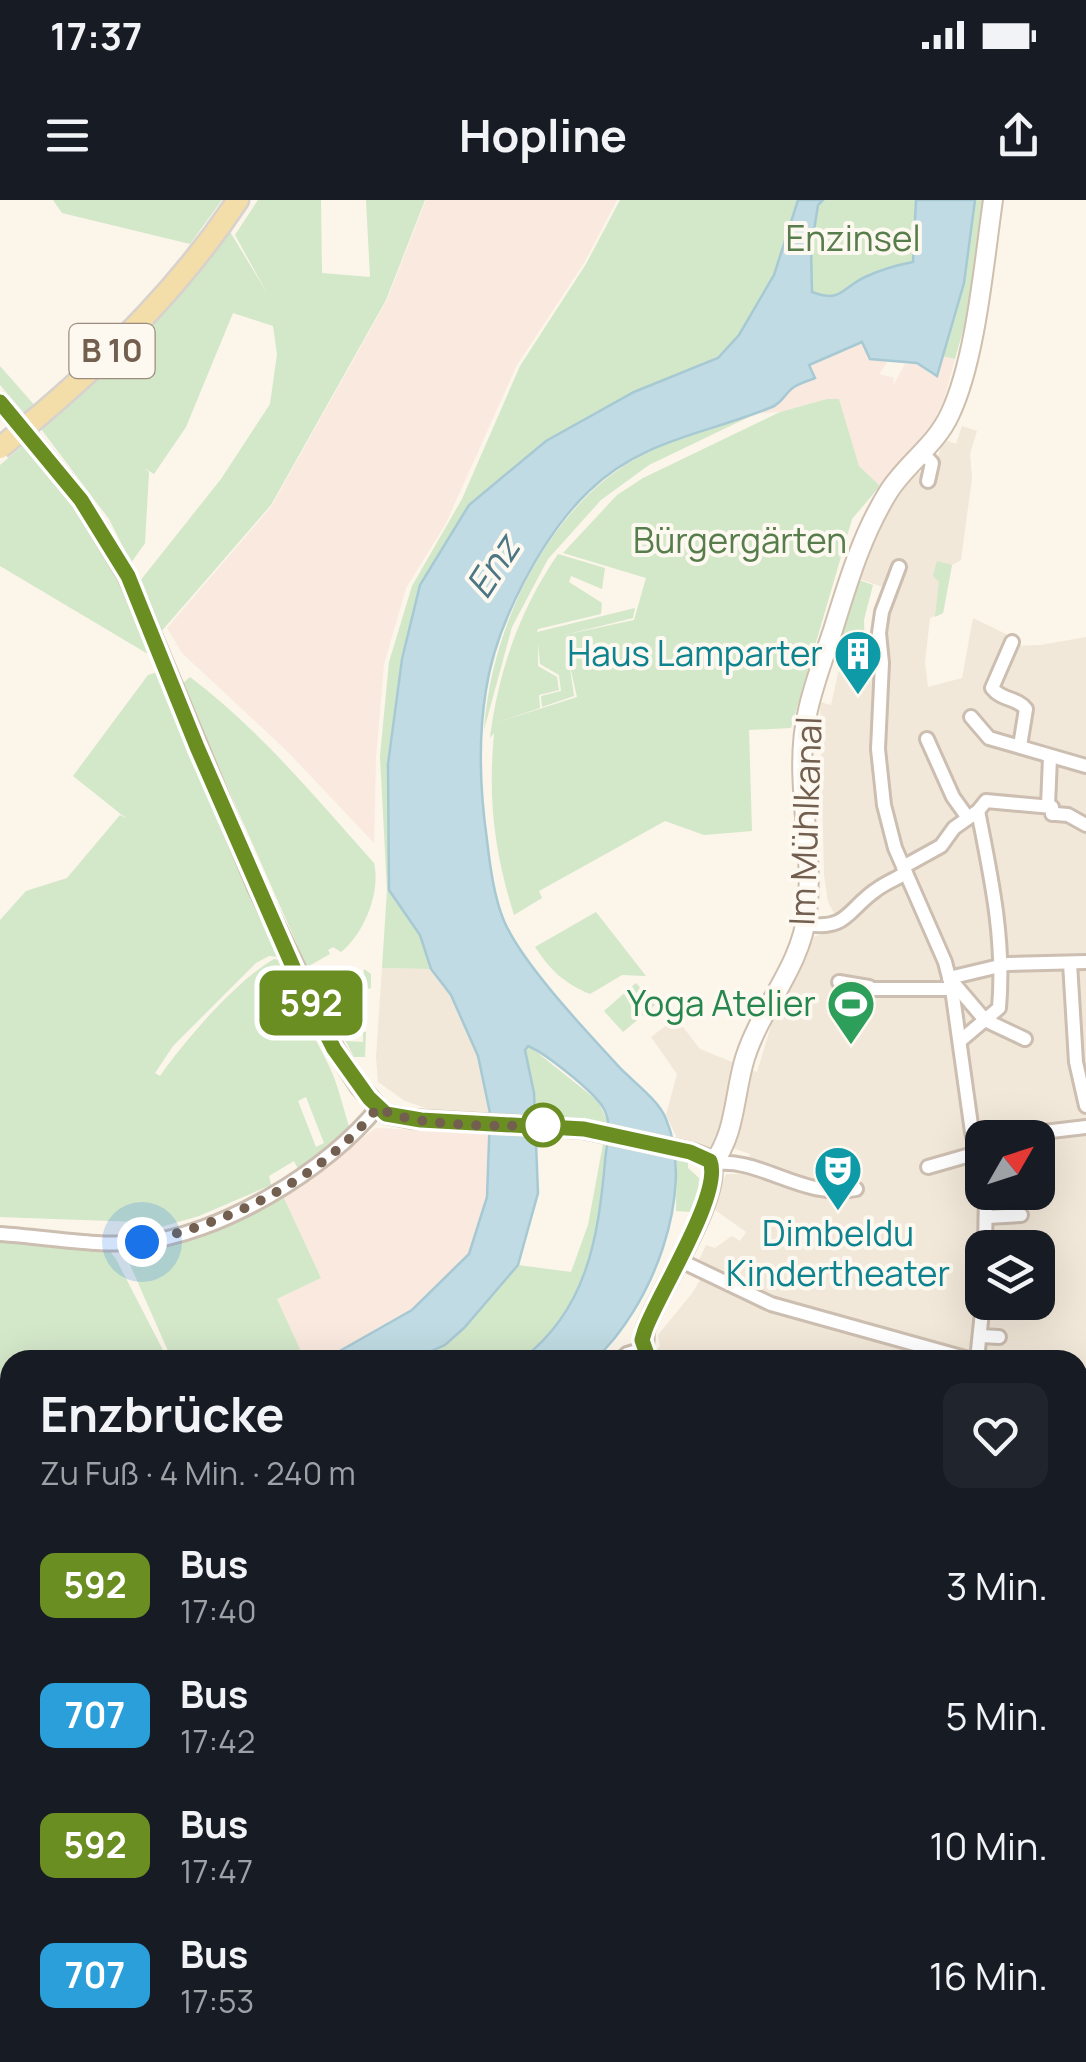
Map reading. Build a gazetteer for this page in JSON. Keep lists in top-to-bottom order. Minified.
{"streets":{"main road":["B 10"],"street":["Im Mühlkanal"]},"water":["Enz"],"parks":["Enzinsel","Bürgergärten"],"places":{"building":["Haus Lamparter"],"sports":["Yoga Atelier"],"theatre":["Dimbeldu Kindertheater"]},"lines":["bus line 592"],"north":"top right","page":{"status":"17:37","header":"Hopline","on_map":"592","heading":["Enzbrücke","Zu Fuß · 4 Min. · 240 m"],"list":[{"mark":"592","name":"Bus","note":"17:40","value":"3 Min."},{"mark":"707","name":"Bus","note":"17:42","value":"5 Min."},{"mark":"592","name":"Bus","note":"17:47","value":"10 Min."},{"mark":"707","name":"Bus","note":"17:53","value":"16 Min."}]}}
